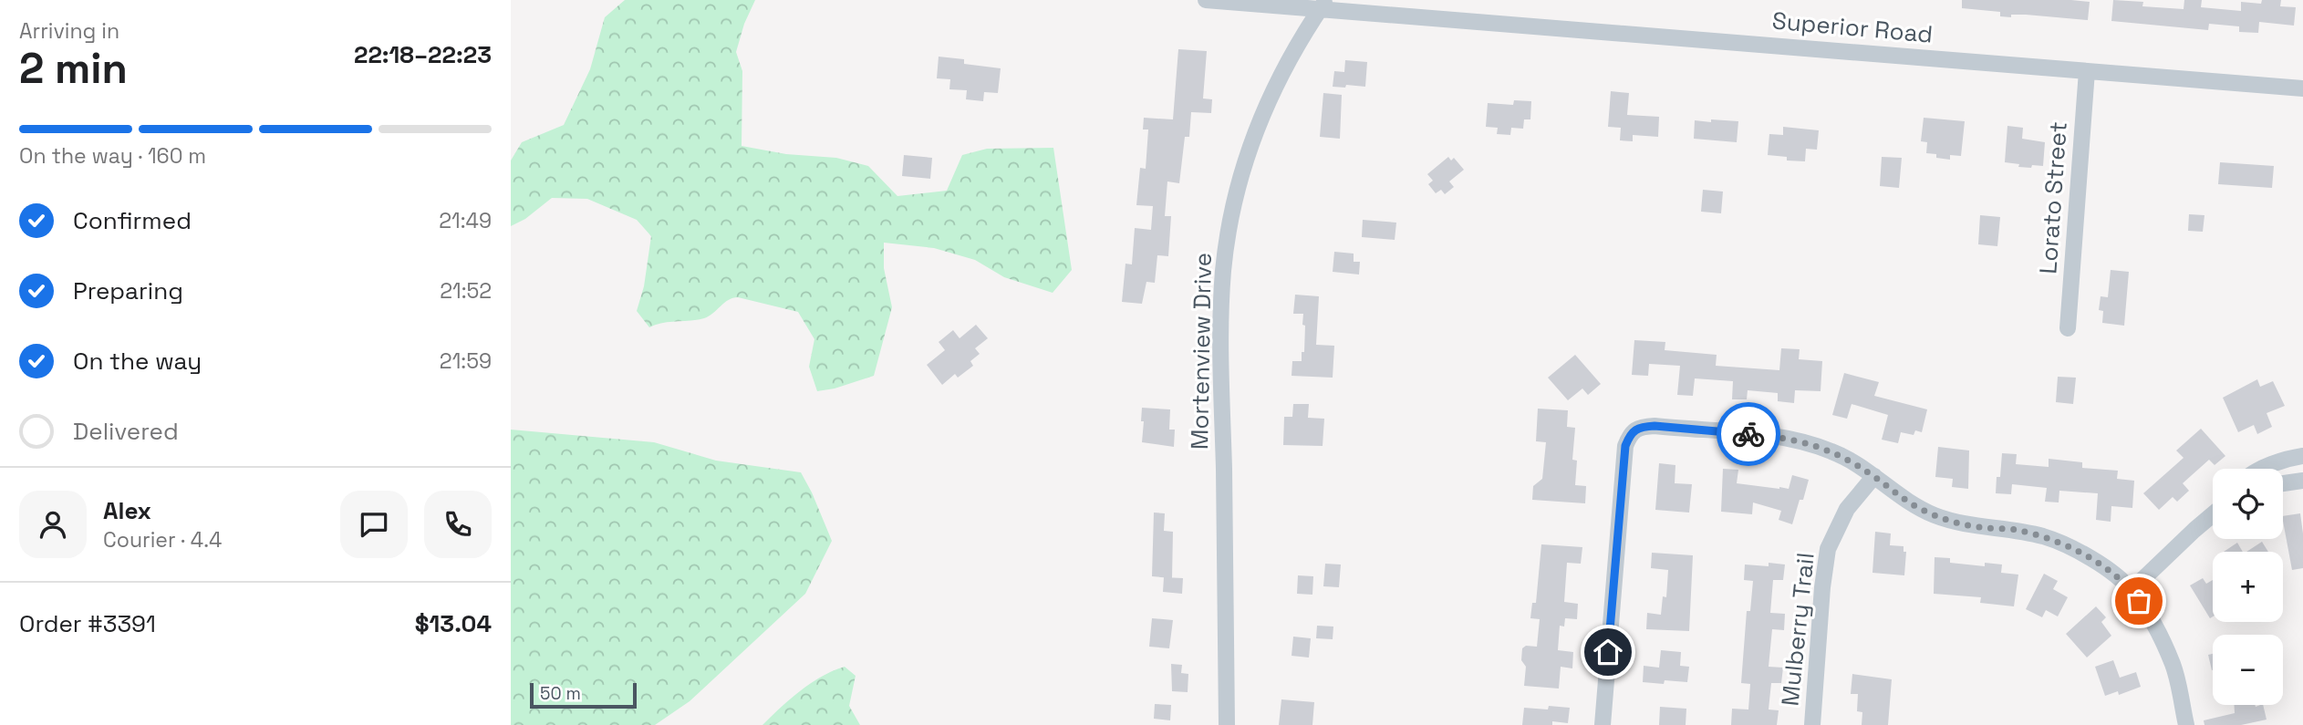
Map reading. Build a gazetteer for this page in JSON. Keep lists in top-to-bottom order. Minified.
{"streets":{"street":["Superior Road","Lorato Street","Mortenview Drive","Mulberry Trail"]},"crossings":[["Superior Road","Lorato Street"],["Superior Road","Mortenview Drive"]],"scale_bar":"50 m","page":{"heading":["2 min","Arriving in","22:18–22:23"],"panel":["Alex","Courier · 4.4","Order #3391","$13.04"],"bar":"On the way · 160 m","list":[["Confirmed","21:49"],["Preparing","21:52"],["On the way","21:59"],"Delivered"],"map_buttons":["+","−"],"scale":"50 m"}}
